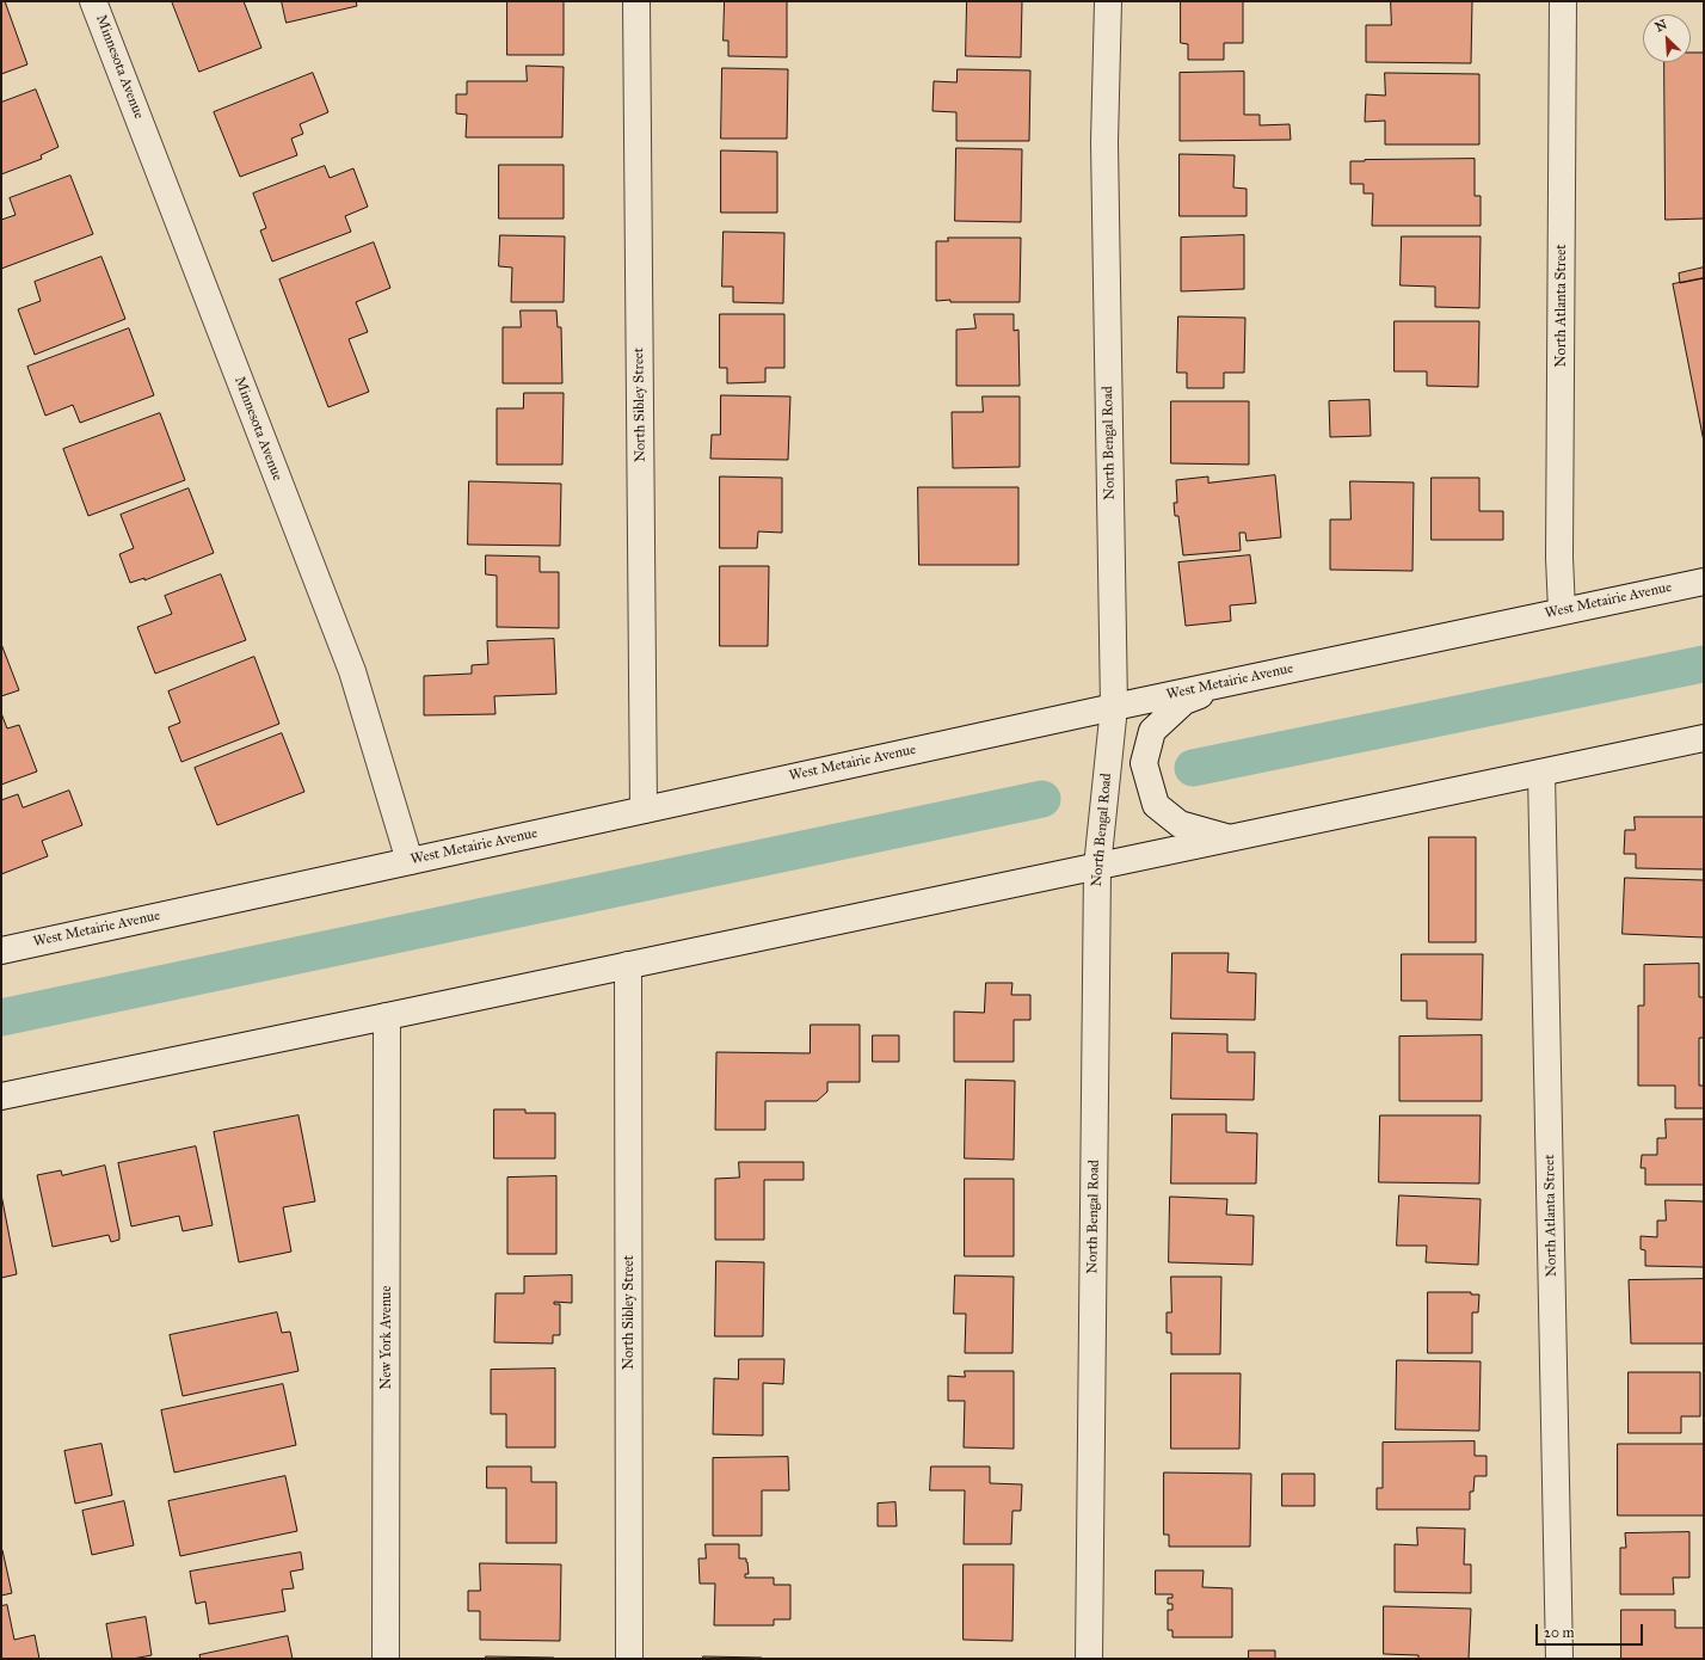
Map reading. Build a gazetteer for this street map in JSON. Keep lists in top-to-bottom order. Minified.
{"streets":{"street":["Minnesota Avenue","North Atlanta Street","North Sibley Street","North Bengal Road","West Metairie Avenue","New York Avenue"]},"crossings":[["Minnesota Avenue","West Metairie Avenue"],["North Atlanta Street","West Metairie Avenue"],["North Sibley Street","West Metairie Avenue"],["North Bengal Road","West Metairie Avenue"]],"scale_bar":"20 m","north":"top left"}
